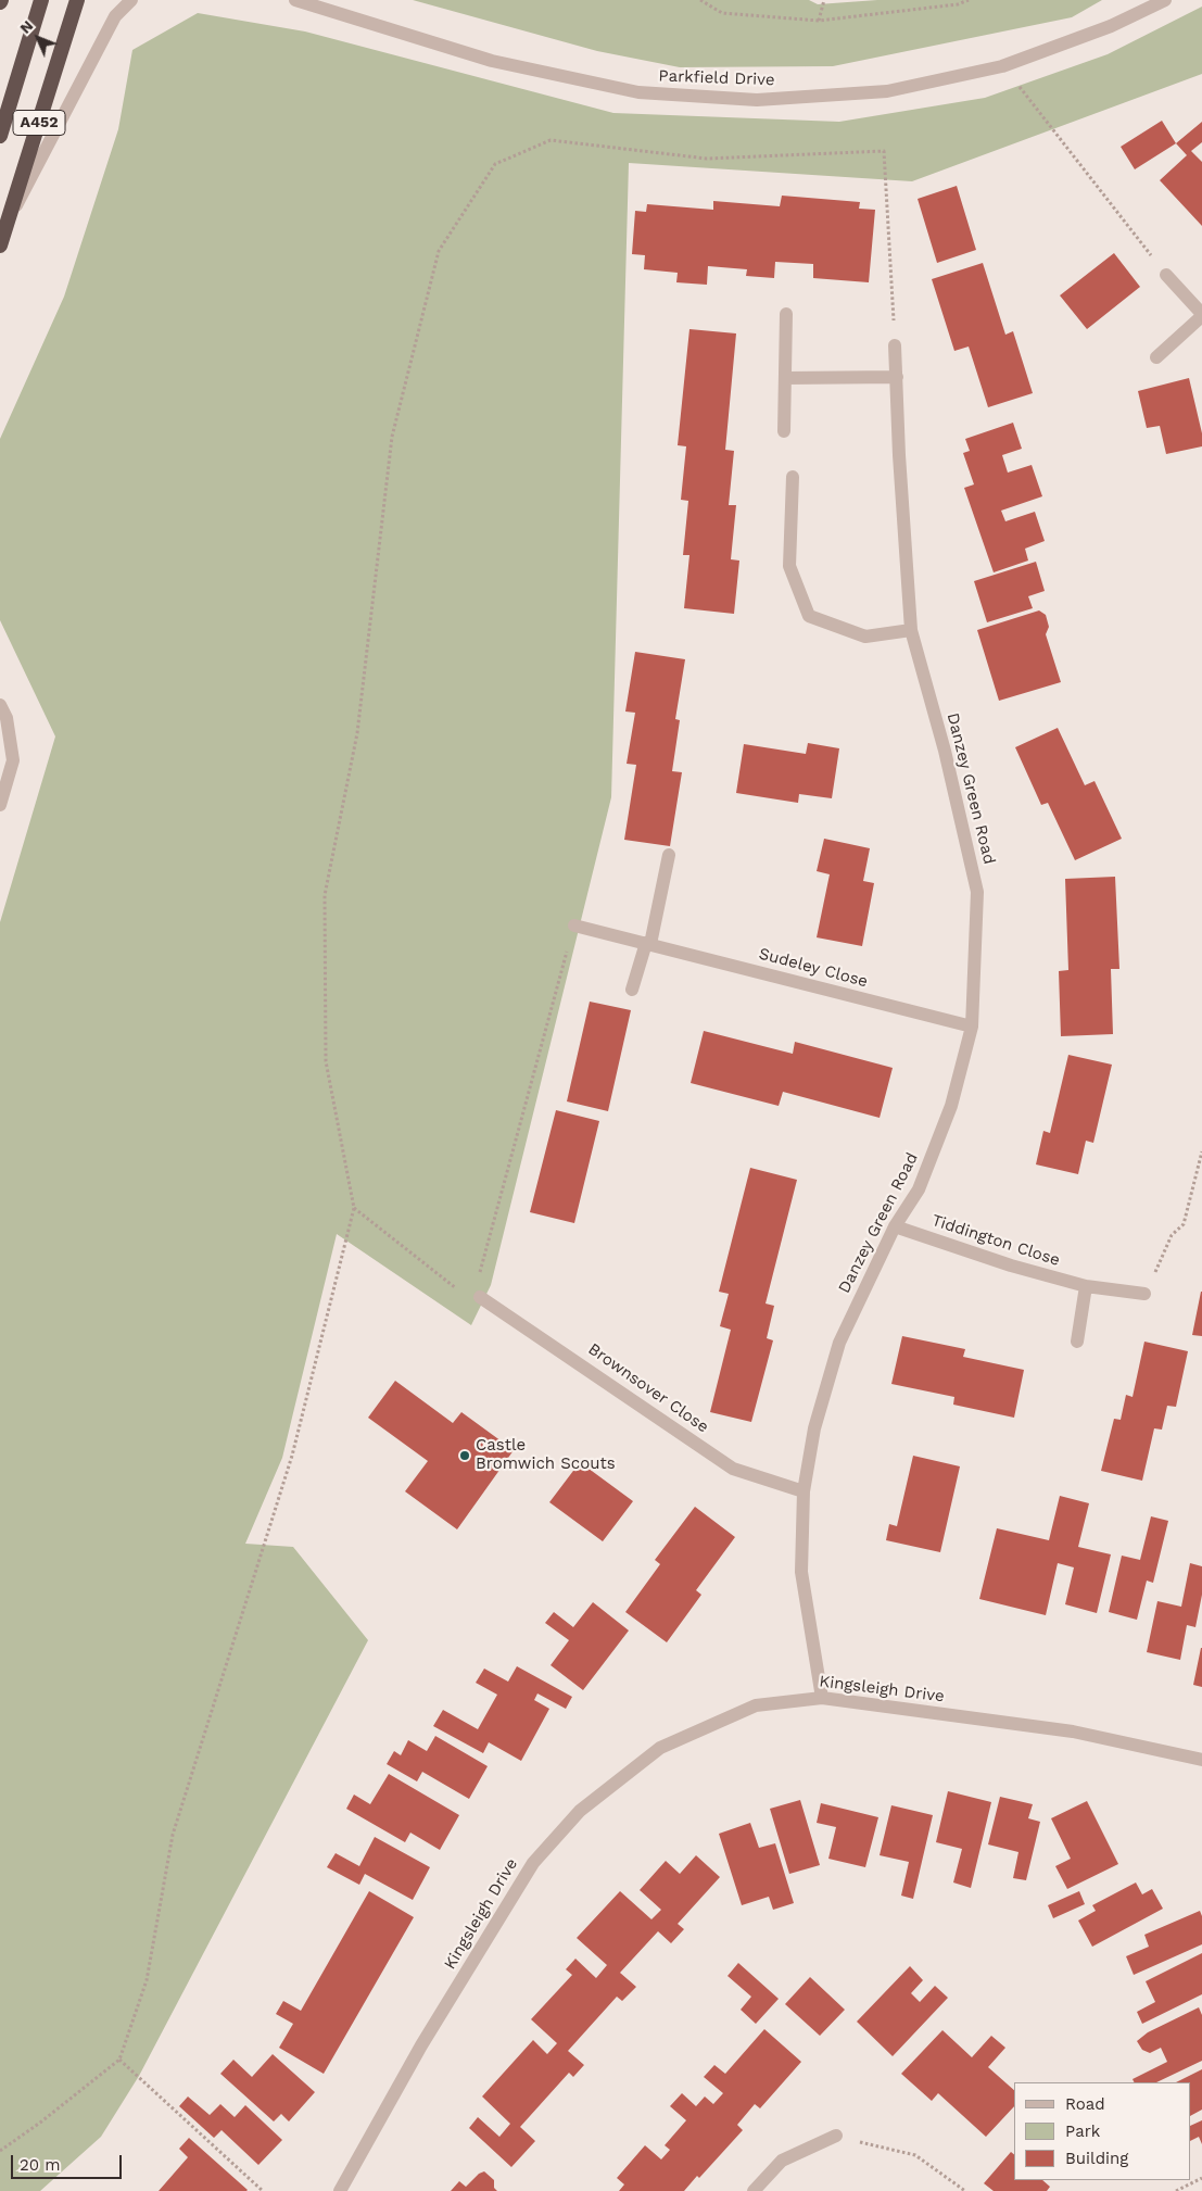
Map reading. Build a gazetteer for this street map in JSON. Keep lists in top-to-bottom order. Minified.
{"streets":{"highway":["A452"],"street":["Parkfield Drive","Danzey Green Road","Sudeley Close","Tiddington Close","Brownsover Close","Kingsleigh Drive"]},"crossings":[["Danzey Green Road","Sudeley Close"],["Danzey Green Road","Tiddington Close"],["Danzey Green Road","Brownsover Close"],["Danzey Green Road","Kingsleigh Drive"]],"places":["Castle Bromwich Scouts"],"legend":["Road","Park","Building"],"scale_bar":"20 m","north":"top left"}
